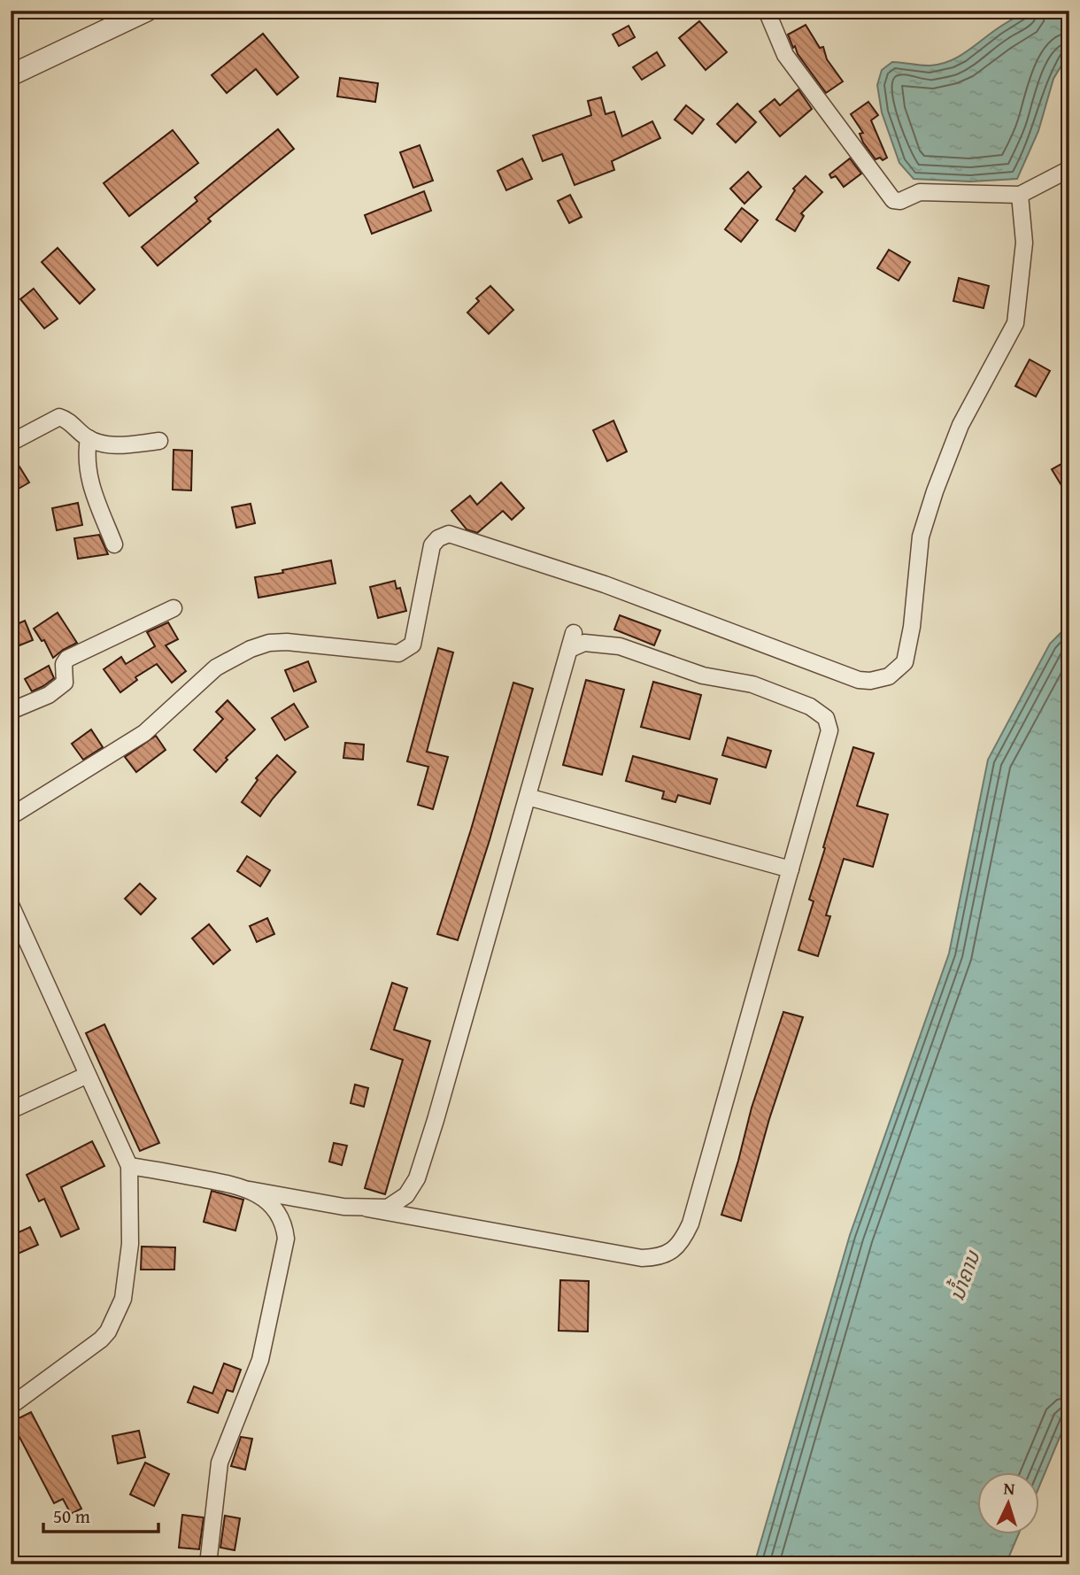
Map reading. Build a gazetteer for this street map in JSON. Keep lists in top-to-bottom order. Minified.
{"water":["ນ້ຳຄານ"],"scale_bar":"50 m","north":"top"}
